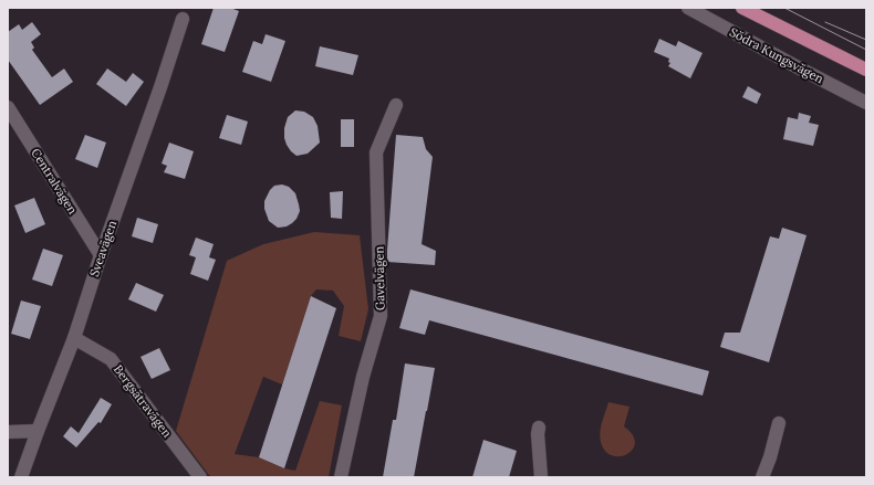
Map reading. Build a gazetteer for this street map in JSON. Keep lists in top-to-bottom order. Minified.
{"streets":{"street":["Södra Kungsvägen","Centralvägen","Sveavägen","Gavelvägen","Bergsätravägen"]},"crossings":[["Centralvägen","Sveavägen"],["Sveavägen","Bergsätravägen"]]}
